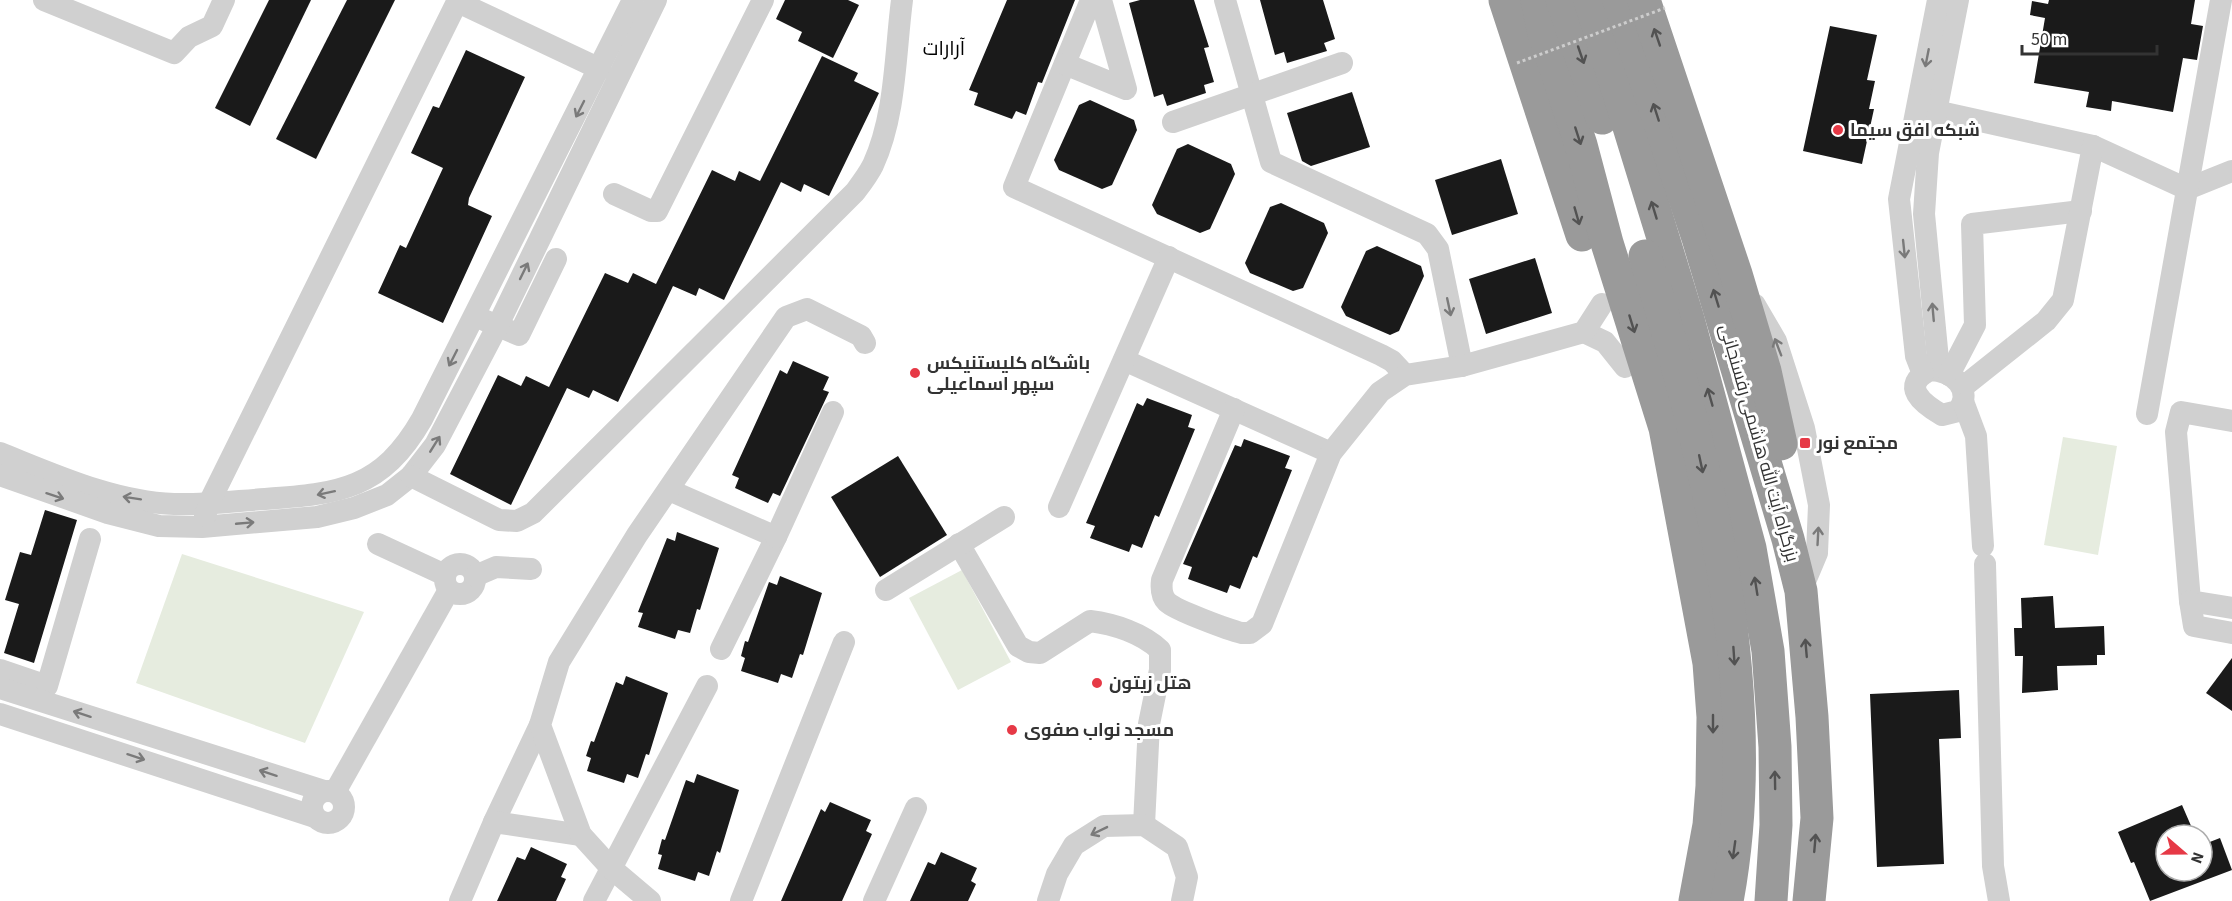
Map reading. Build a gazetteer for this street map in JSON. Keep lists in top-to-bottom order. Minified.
{"streets":{"highway":["بزرگراه آیت الله هاشمی رفسنجانی"]},"districts":["آرارات"],"places":{"other":["شبکه افق سیما","باشگاه کلیستنیکس سپهر اسماعیلی","هتل زیتون","مسجد نواب صفوی"],"transit":["مجتمع نور"]},"scale_bar":"50 m","north":"right"}
